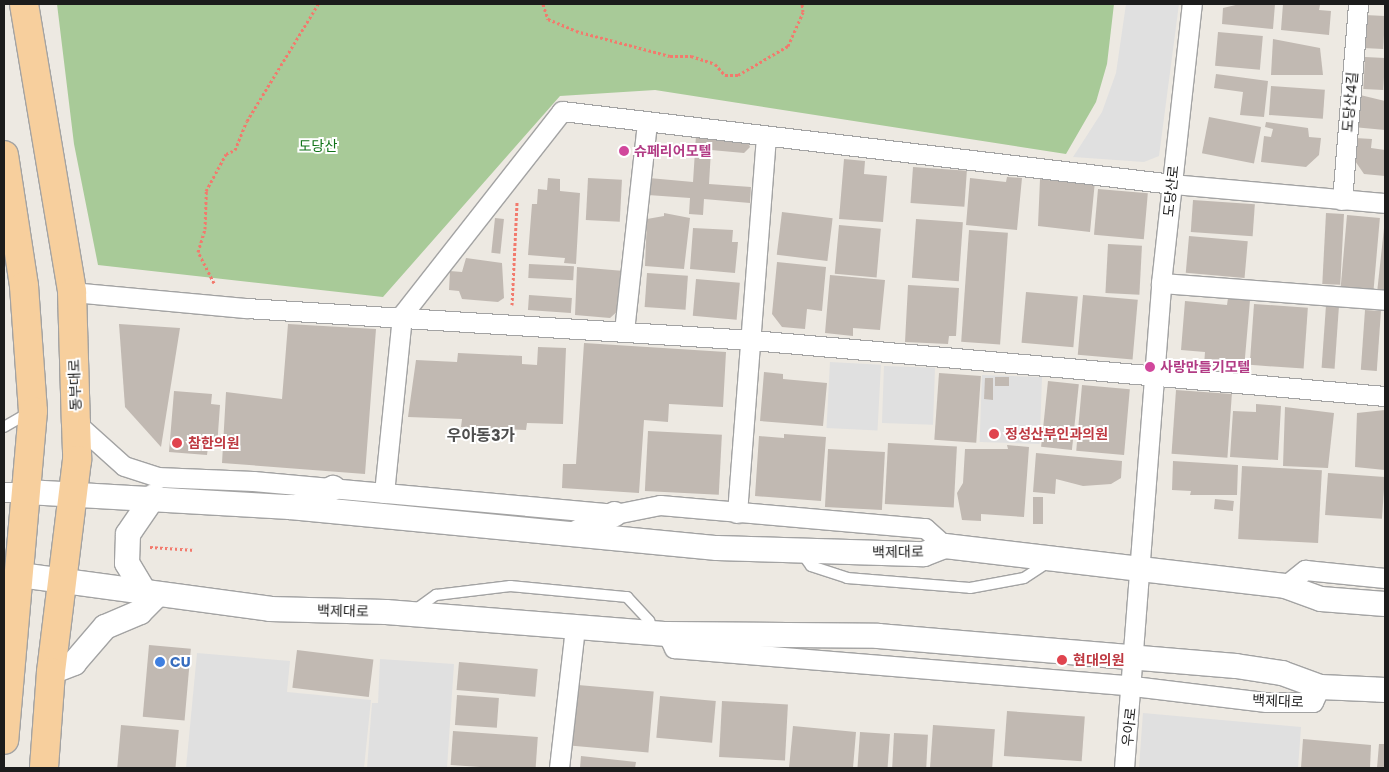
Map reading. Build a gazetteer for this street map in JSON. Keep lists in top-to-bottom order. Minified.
{"streets":{"main road":["동부대로"],"street":["도당산4길","도당산로","백제대로","우아로"]},"crossings":[["도당산로","백제대로"],["도당산로","우아로"],["동부대로","백제대로"],["백제대로","우아로"]],"districts":["우아동3가"],"parks":["도당산"],"places":["슈페리어모텔","사랑만들기모텔","정성산부인과의원","참한의원","현대의원","CU"]}
